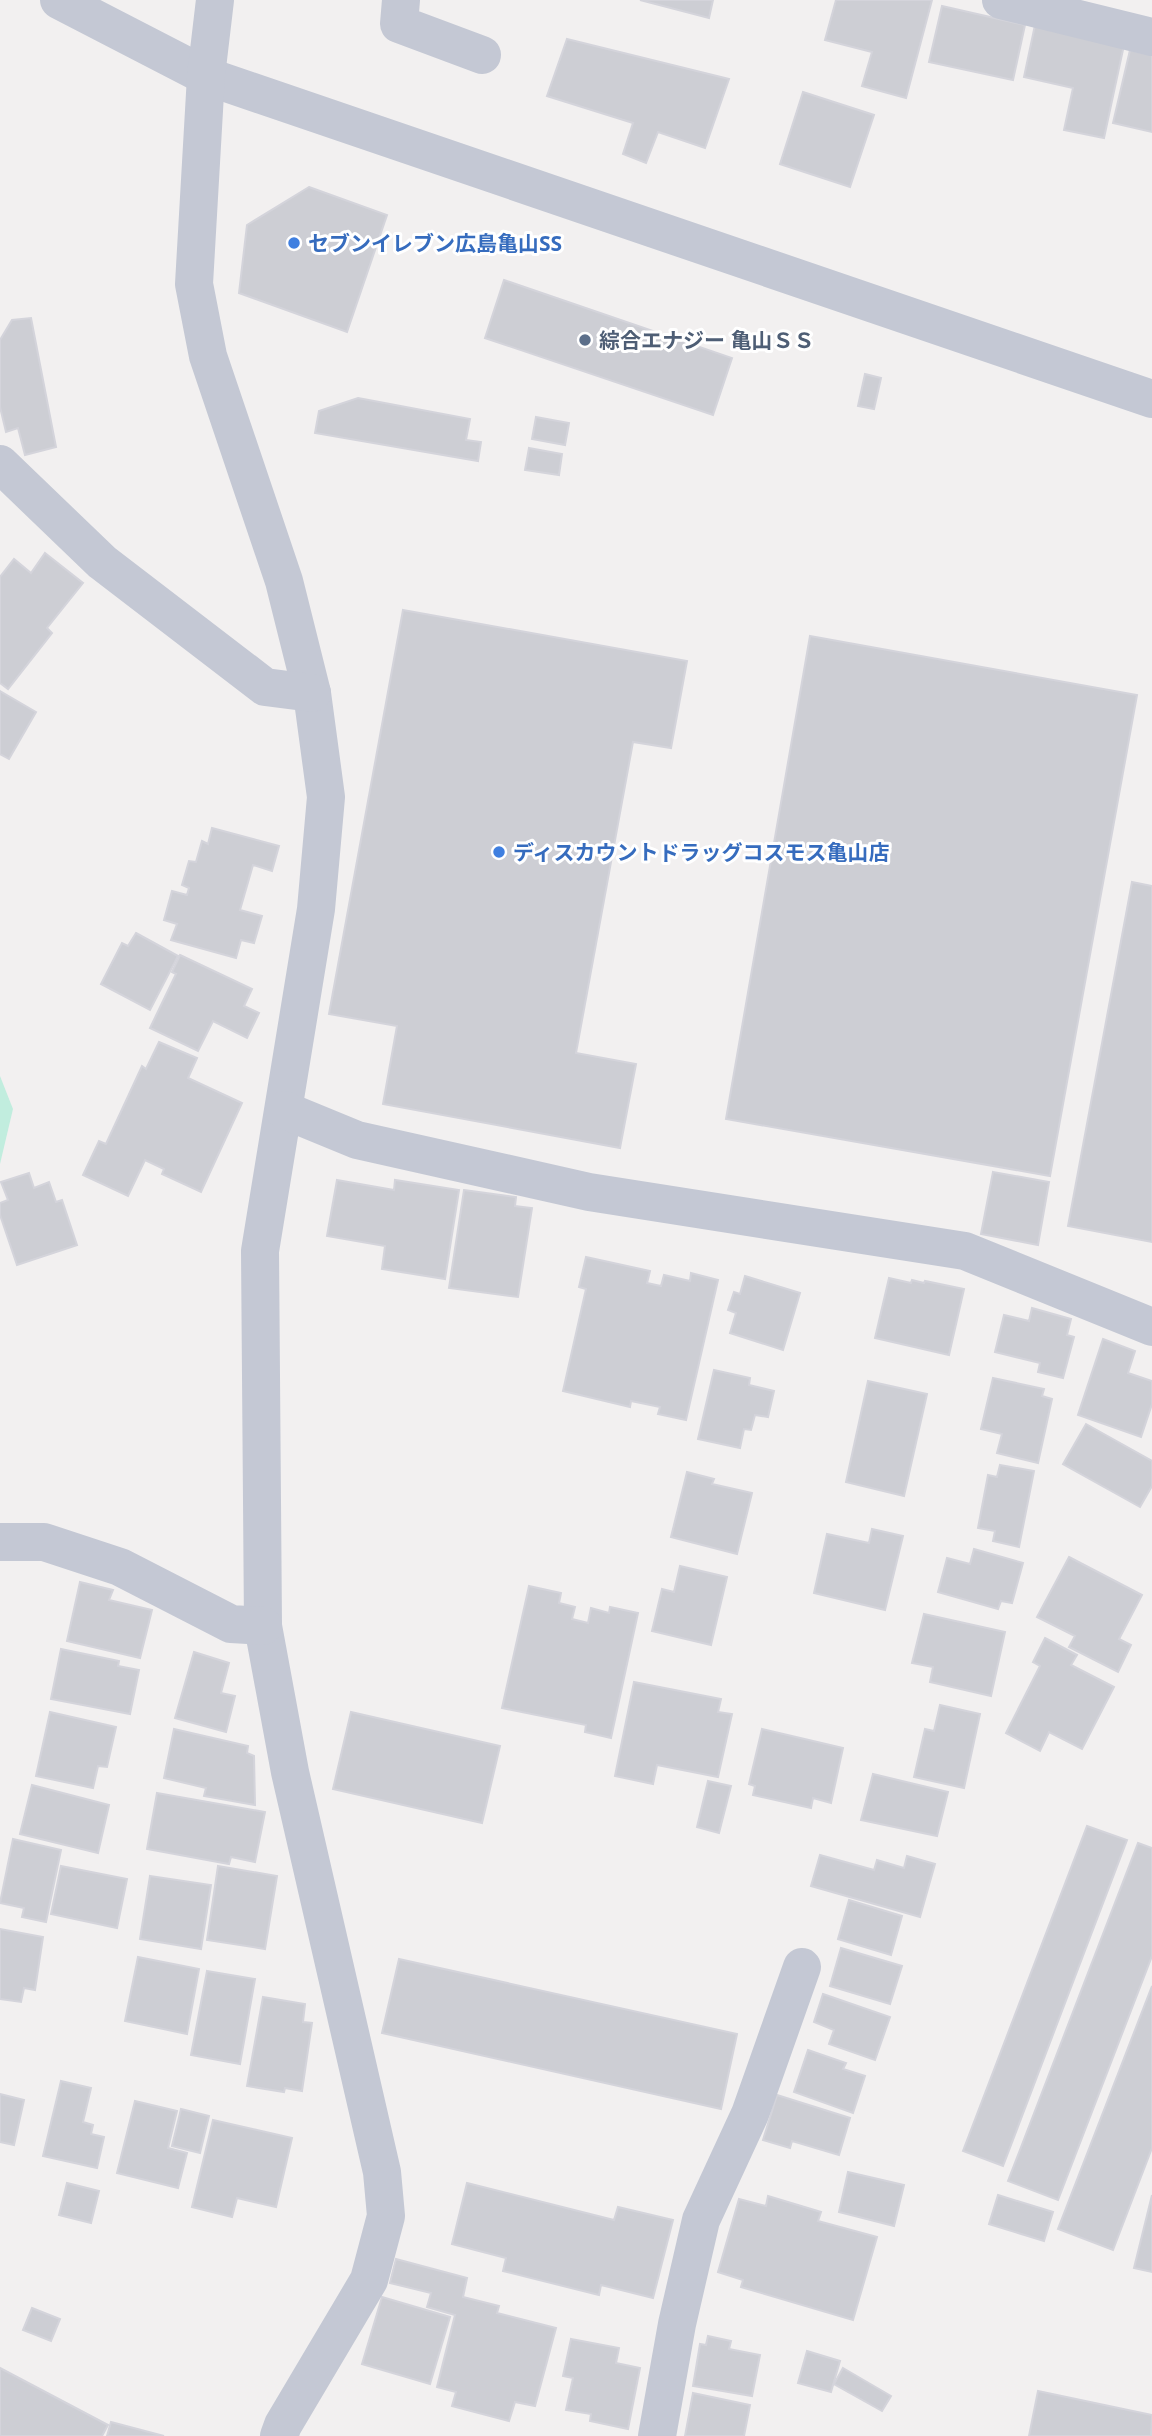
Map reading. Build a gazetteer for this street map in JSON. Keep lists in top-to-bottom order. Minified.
{"places":["セブンイレブン広島亀山SS","綜合エナジー 亀山ＳＳ","ディスカウントドラッグコスモス亀山店"]}
